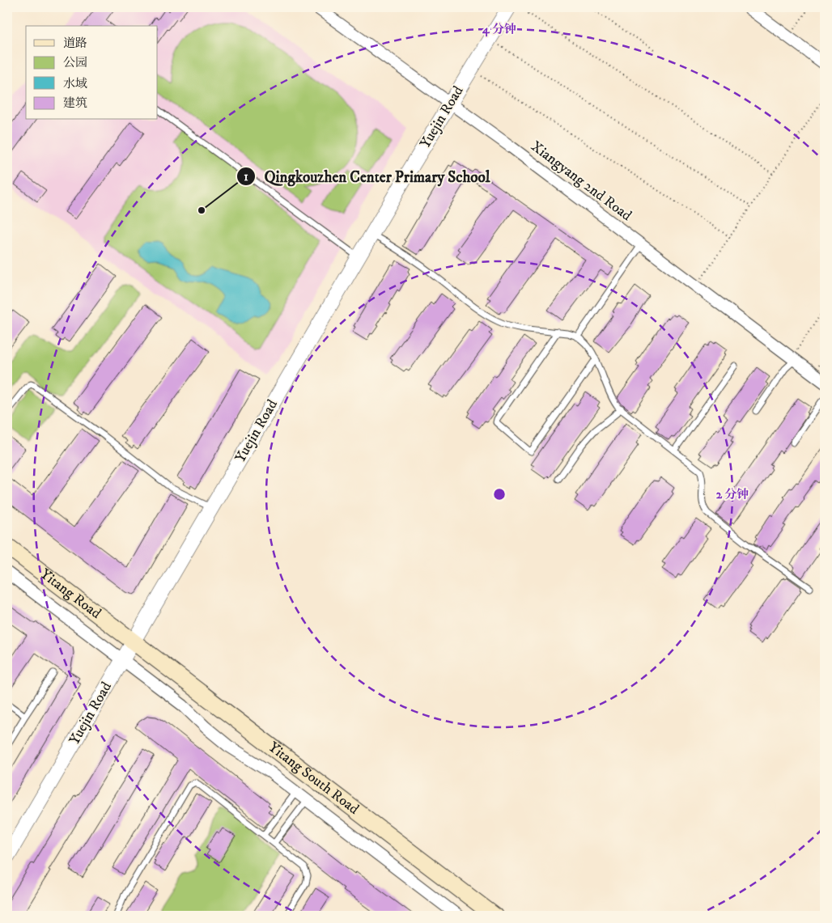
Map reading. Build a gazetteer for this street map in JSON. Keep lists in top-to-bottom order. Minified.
{"streets":{"main road":["Yitang Road","Yitang South Road"],"street":["Yuejin Road","Xiangyang 2nd Road"]},"crossings":[["Yuejin Road","Xiangyang 2nd Road"],["Yuejin Road","Yitang Road"],["Yuejin Road","Yitang South Road"],["Yitang Road","Yitang South Road"]],"places":["Qingkouzhen Center Primary School"],"legend":["道路","公园","水域","建筑"],"rings":["4 分钟","2 分钟"]}
